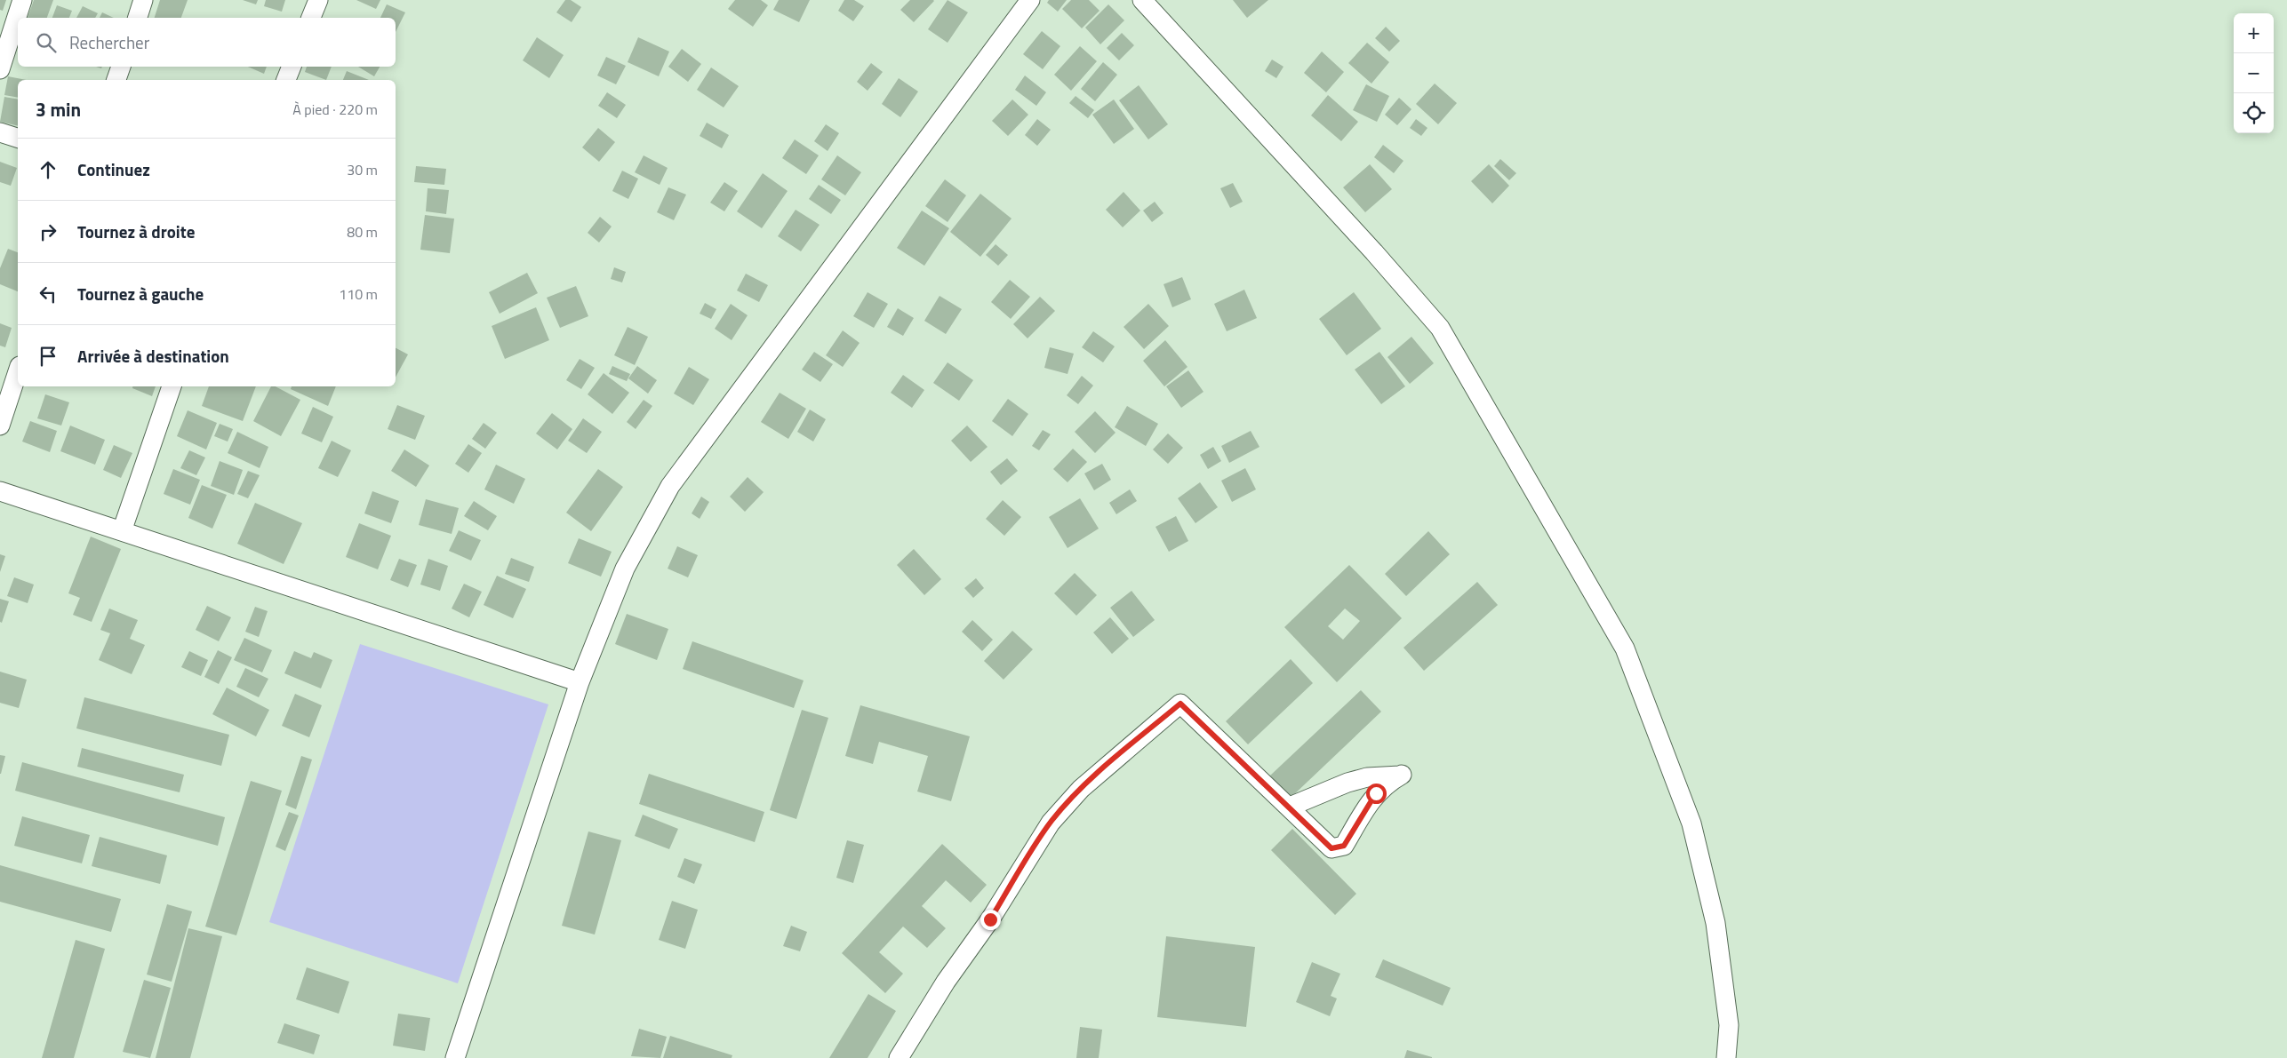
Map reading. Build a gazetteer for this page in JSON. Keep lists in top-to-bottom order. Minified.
{"page":{"map_buttons":["+","−"],"search":"Rechercher","heading":["3 min","À pied · 220 m"],"list":[["Continuez","30 m"],["Tournez à droite","80 m"],["Tournez à gauche","110 m"],"Arrivée à destination"]}}
